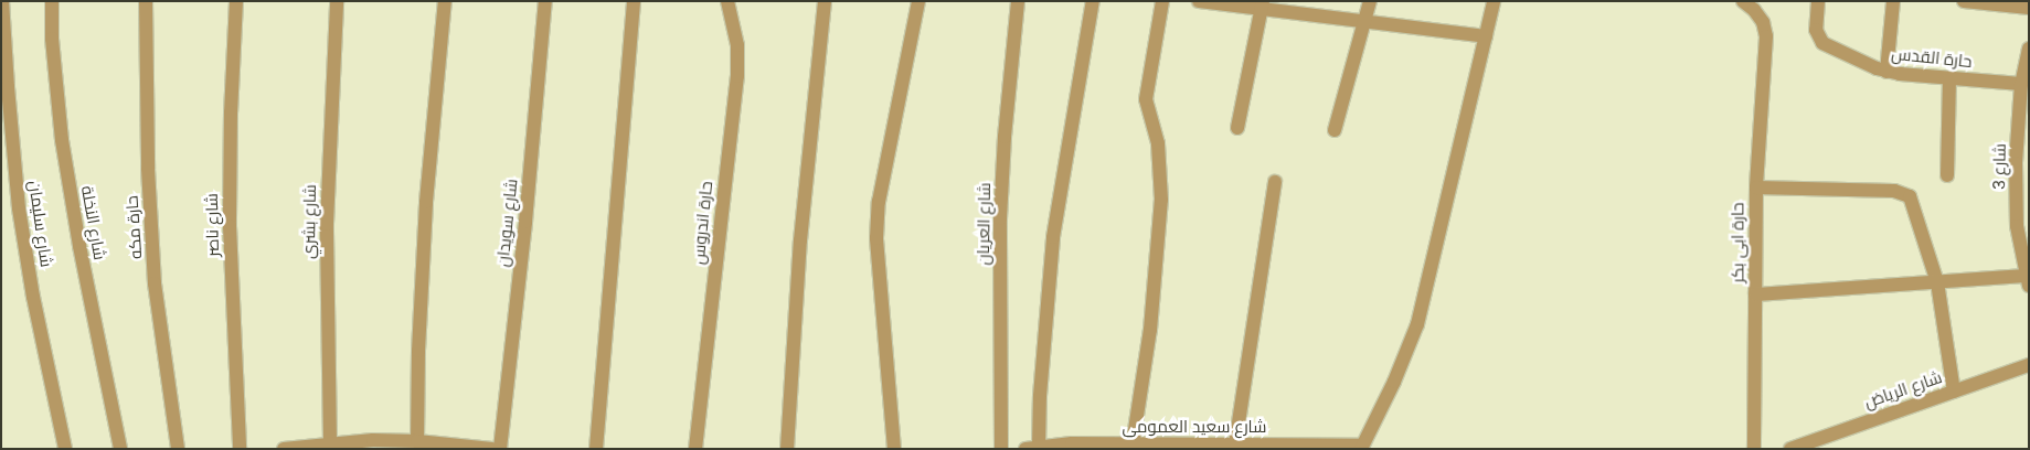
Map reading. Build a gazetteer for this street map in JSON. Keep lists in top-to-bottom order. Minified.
{"streets":{"street":["حارة القدس","شارع 3","شارع بشري","شارع النخلة","شارع سويدان","حارة اندروس","شارع سليمان","شارع العريان","شارع ناصر","حارة مكه","حارة ابى بكر","شارع الرياض","شارع سعيد العمومى"]},"crossings":[["حارة القدس","شارع 3"]]}
